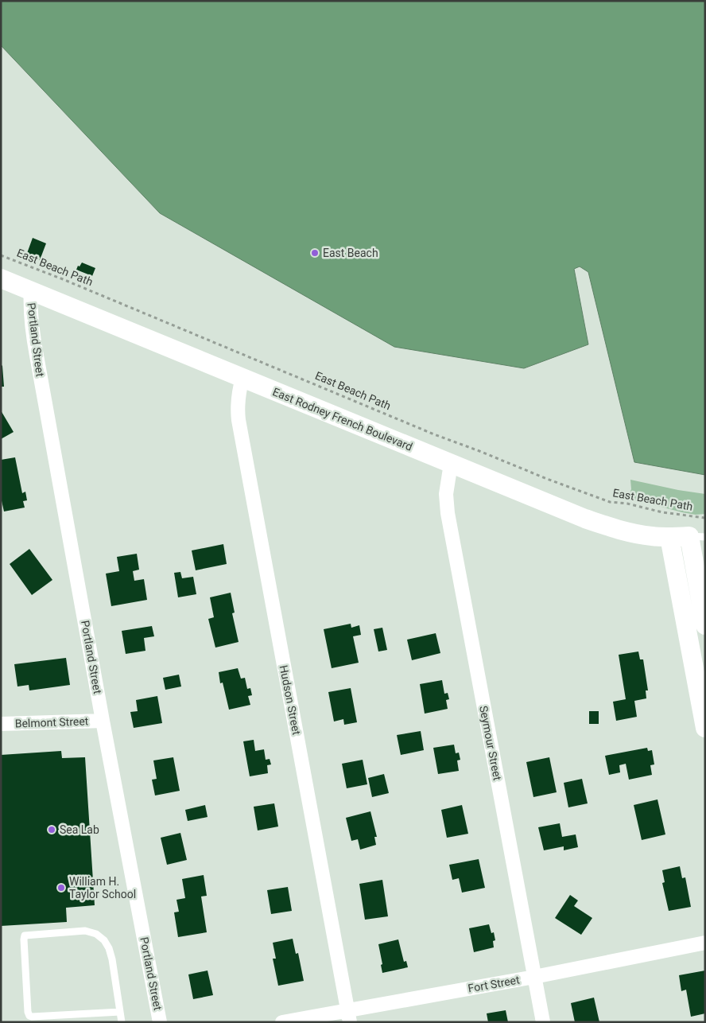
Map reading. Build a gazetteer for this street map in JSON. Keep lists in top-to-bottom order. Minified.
{"streets":{"main road":["East Rodney French Boulevard"],"street":["Portland Street","Hudson Street","Belmont Street","Seymour Street","Fort Street"],"path":["East Beach Path"]},"crossings":[["Portland Street","East Rodney French Boulevard"],["Portland Street","Belmont Street"],["East Rodney French Boulevard","Hudson Street"],["East Rodney French Boulevard","Seymour Street"],["Hudson Street","Fort Street"],["Seymour Street","Fort Street"]],"places":["East Beach","Sea Lab","William H. Taylor School"]}
